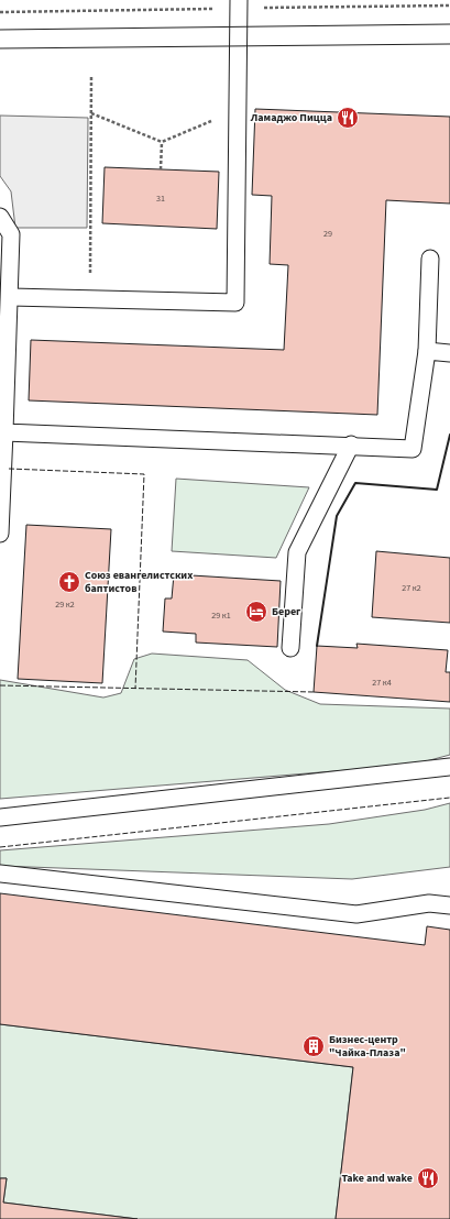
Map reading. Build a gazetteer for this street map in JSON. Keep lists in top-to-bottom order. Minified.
{"places":{"restaurant":["Ламаджо Пицца","Take and wake"],"church":["Союз евангелистских баптистов"],"hotel":["Берег"],"building":["Бизнес-центр \"Чайка-Плаза\""]},"house_numbers":["31","29","27 к2","29 к2","29 к1","27 к4"]}
